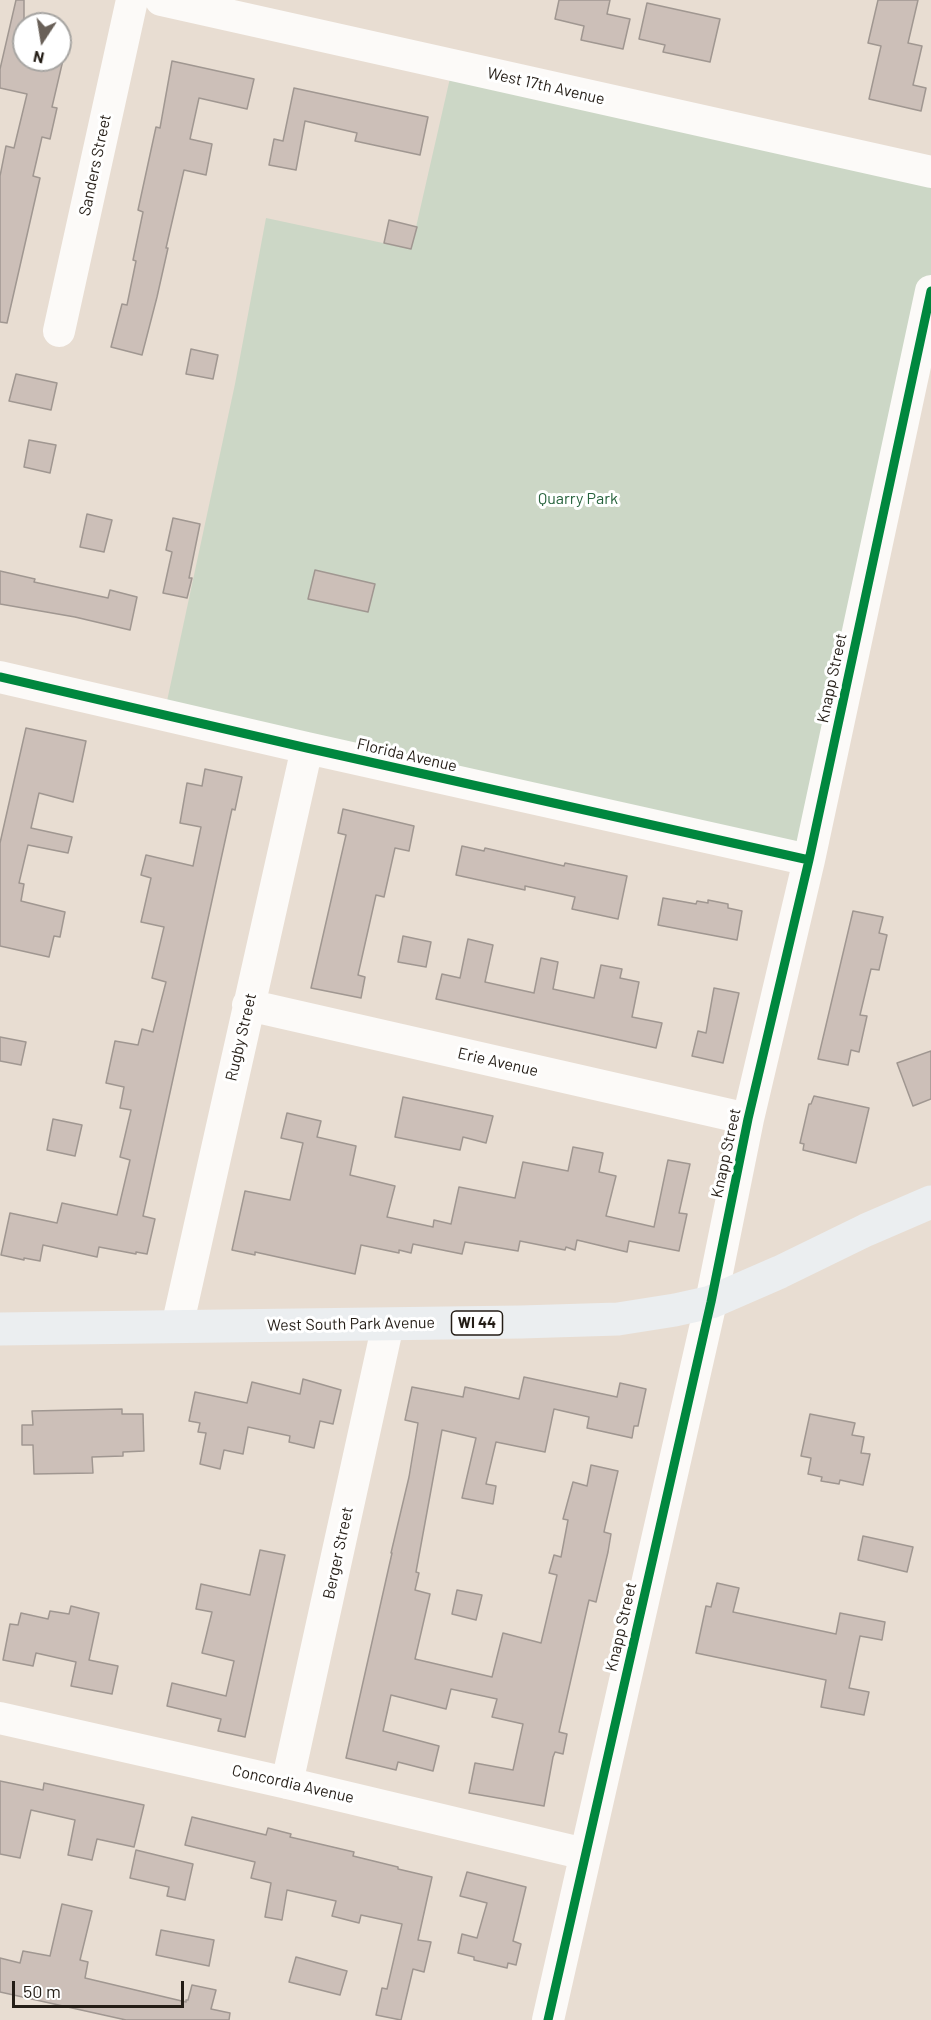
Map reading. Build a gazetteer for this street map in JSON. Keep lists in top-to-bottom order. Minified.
{"streets":{"main road":["WI 44","West South Park Avenue"],"street":["West 17th Avenue","Sanders Street","Knapp Street","Florida Avenue","Rugby Street","Erie Avenue","Berger Street","Concordia Avenue"]},"crossings":[["Knapp Street","Florida Avenue"],["Knapp Street","Erie Avenue"],["Knapp Street","West South Park Avenue"],["Knapp Street","Concordia Avenue"],["Florida Avenue","Rugby Street"],["Rugby Street","Erie Avenue"],["Rugby Street","West South Park Avenue"],["West South Park Avenue","Berger Street"],["Berger Street","Concordia Avenue"]],"parks":["Quarry Park"],"scale_bar":"50 m","north":"bottom"}
